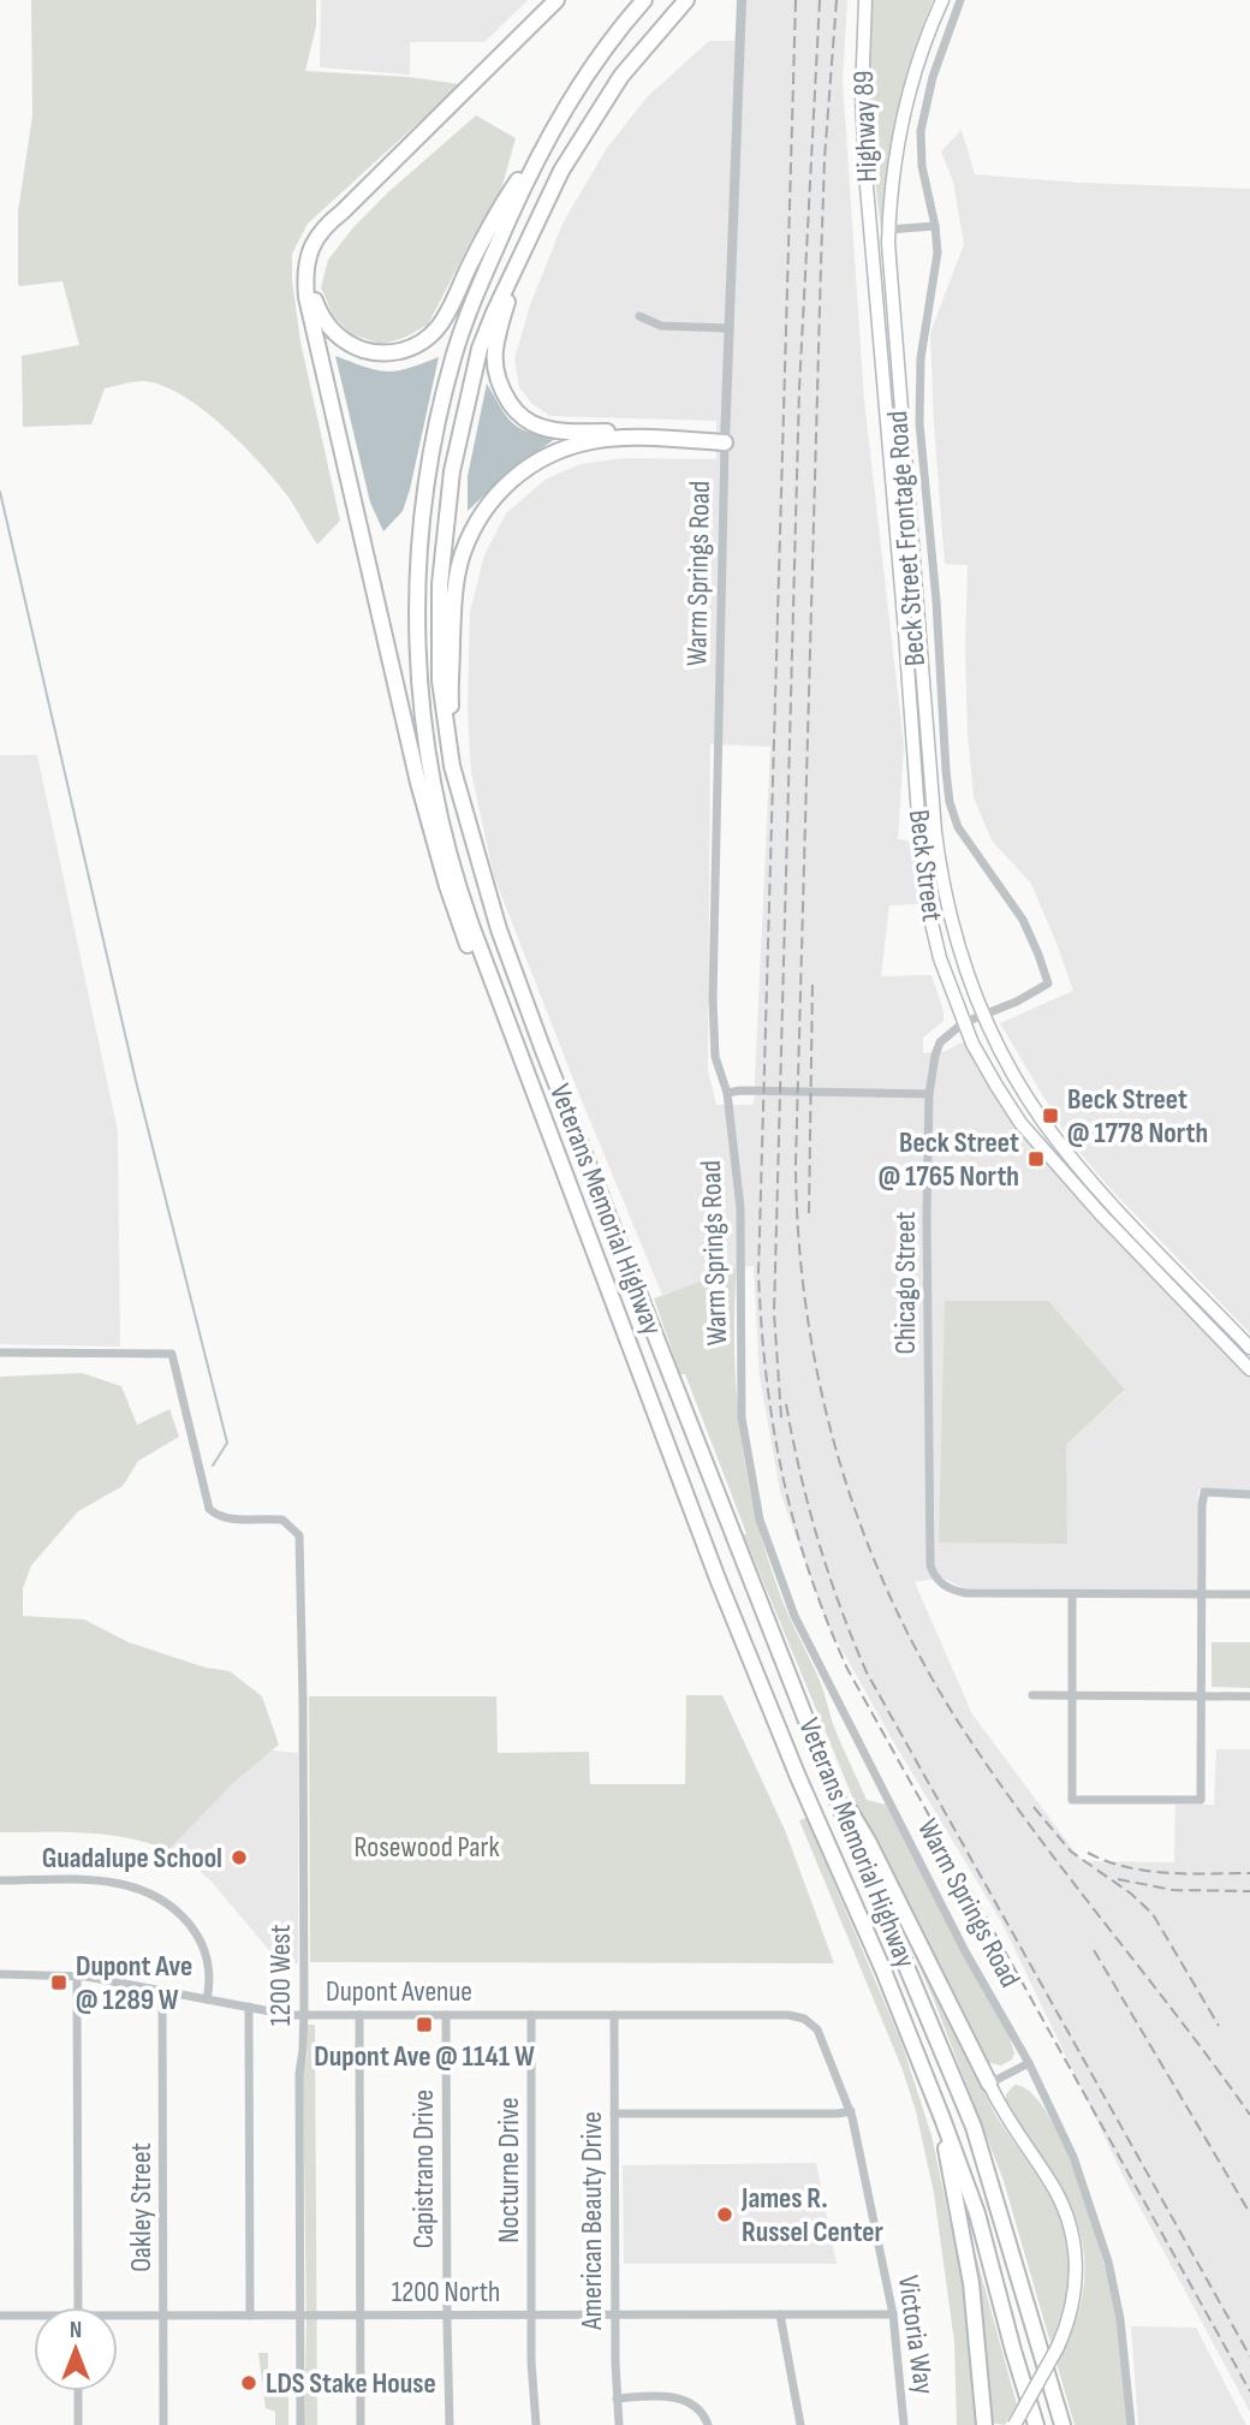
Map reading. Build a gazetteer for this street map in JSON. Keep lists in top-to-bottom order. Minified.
{"streets":{"highway":["Veterans Memorial Highway"],"main road":["Highway 89","Beck Street"],"street":["Beck Street Frontage Road","Warm Springs Road","Chicago Street","1200 West","Dupont Avenue","Capistrano Drive","Nocturne Drive","Oakley Street","American Beauty Drive","1200 North","Victoria Way"]},"crossings":[["Highway 89","Beck Street"],["Beck Street Frontage Road","Beck Street"],["Beck Street Frontage Road","Chicago Street"],["Beck Street","Chicago Street"],["1200 West","Dupont Avenue"],["1200 West","1200 North"],["Dupont Avenue","Capistrano Drive"],["Dupont Avenue","Nocturne Drive"],["Dupont Avenue","Oakley Street"],["Dupont Avenue","American Beauty Drive"],["Dupont Avenue","Victoria Way"],["Capistrano Drive","1200 North"],["Nocturne Drive","1200 North"],["Oakley Street","1200 North"],["American Beauty Drive","1200 North"],["1200 North","Victoria Way"]],"parks":["Rosewood Park"],"places":{"transit":["Beck Street @ 1778 North","Beck Street @ 1765 North","Dupont Ave @ 1289 W","Dupont Ave @ 1141 W"],"other":["Guadalupe School","James R. Russel Center","LDS Stake House"]},"north":"top"}
